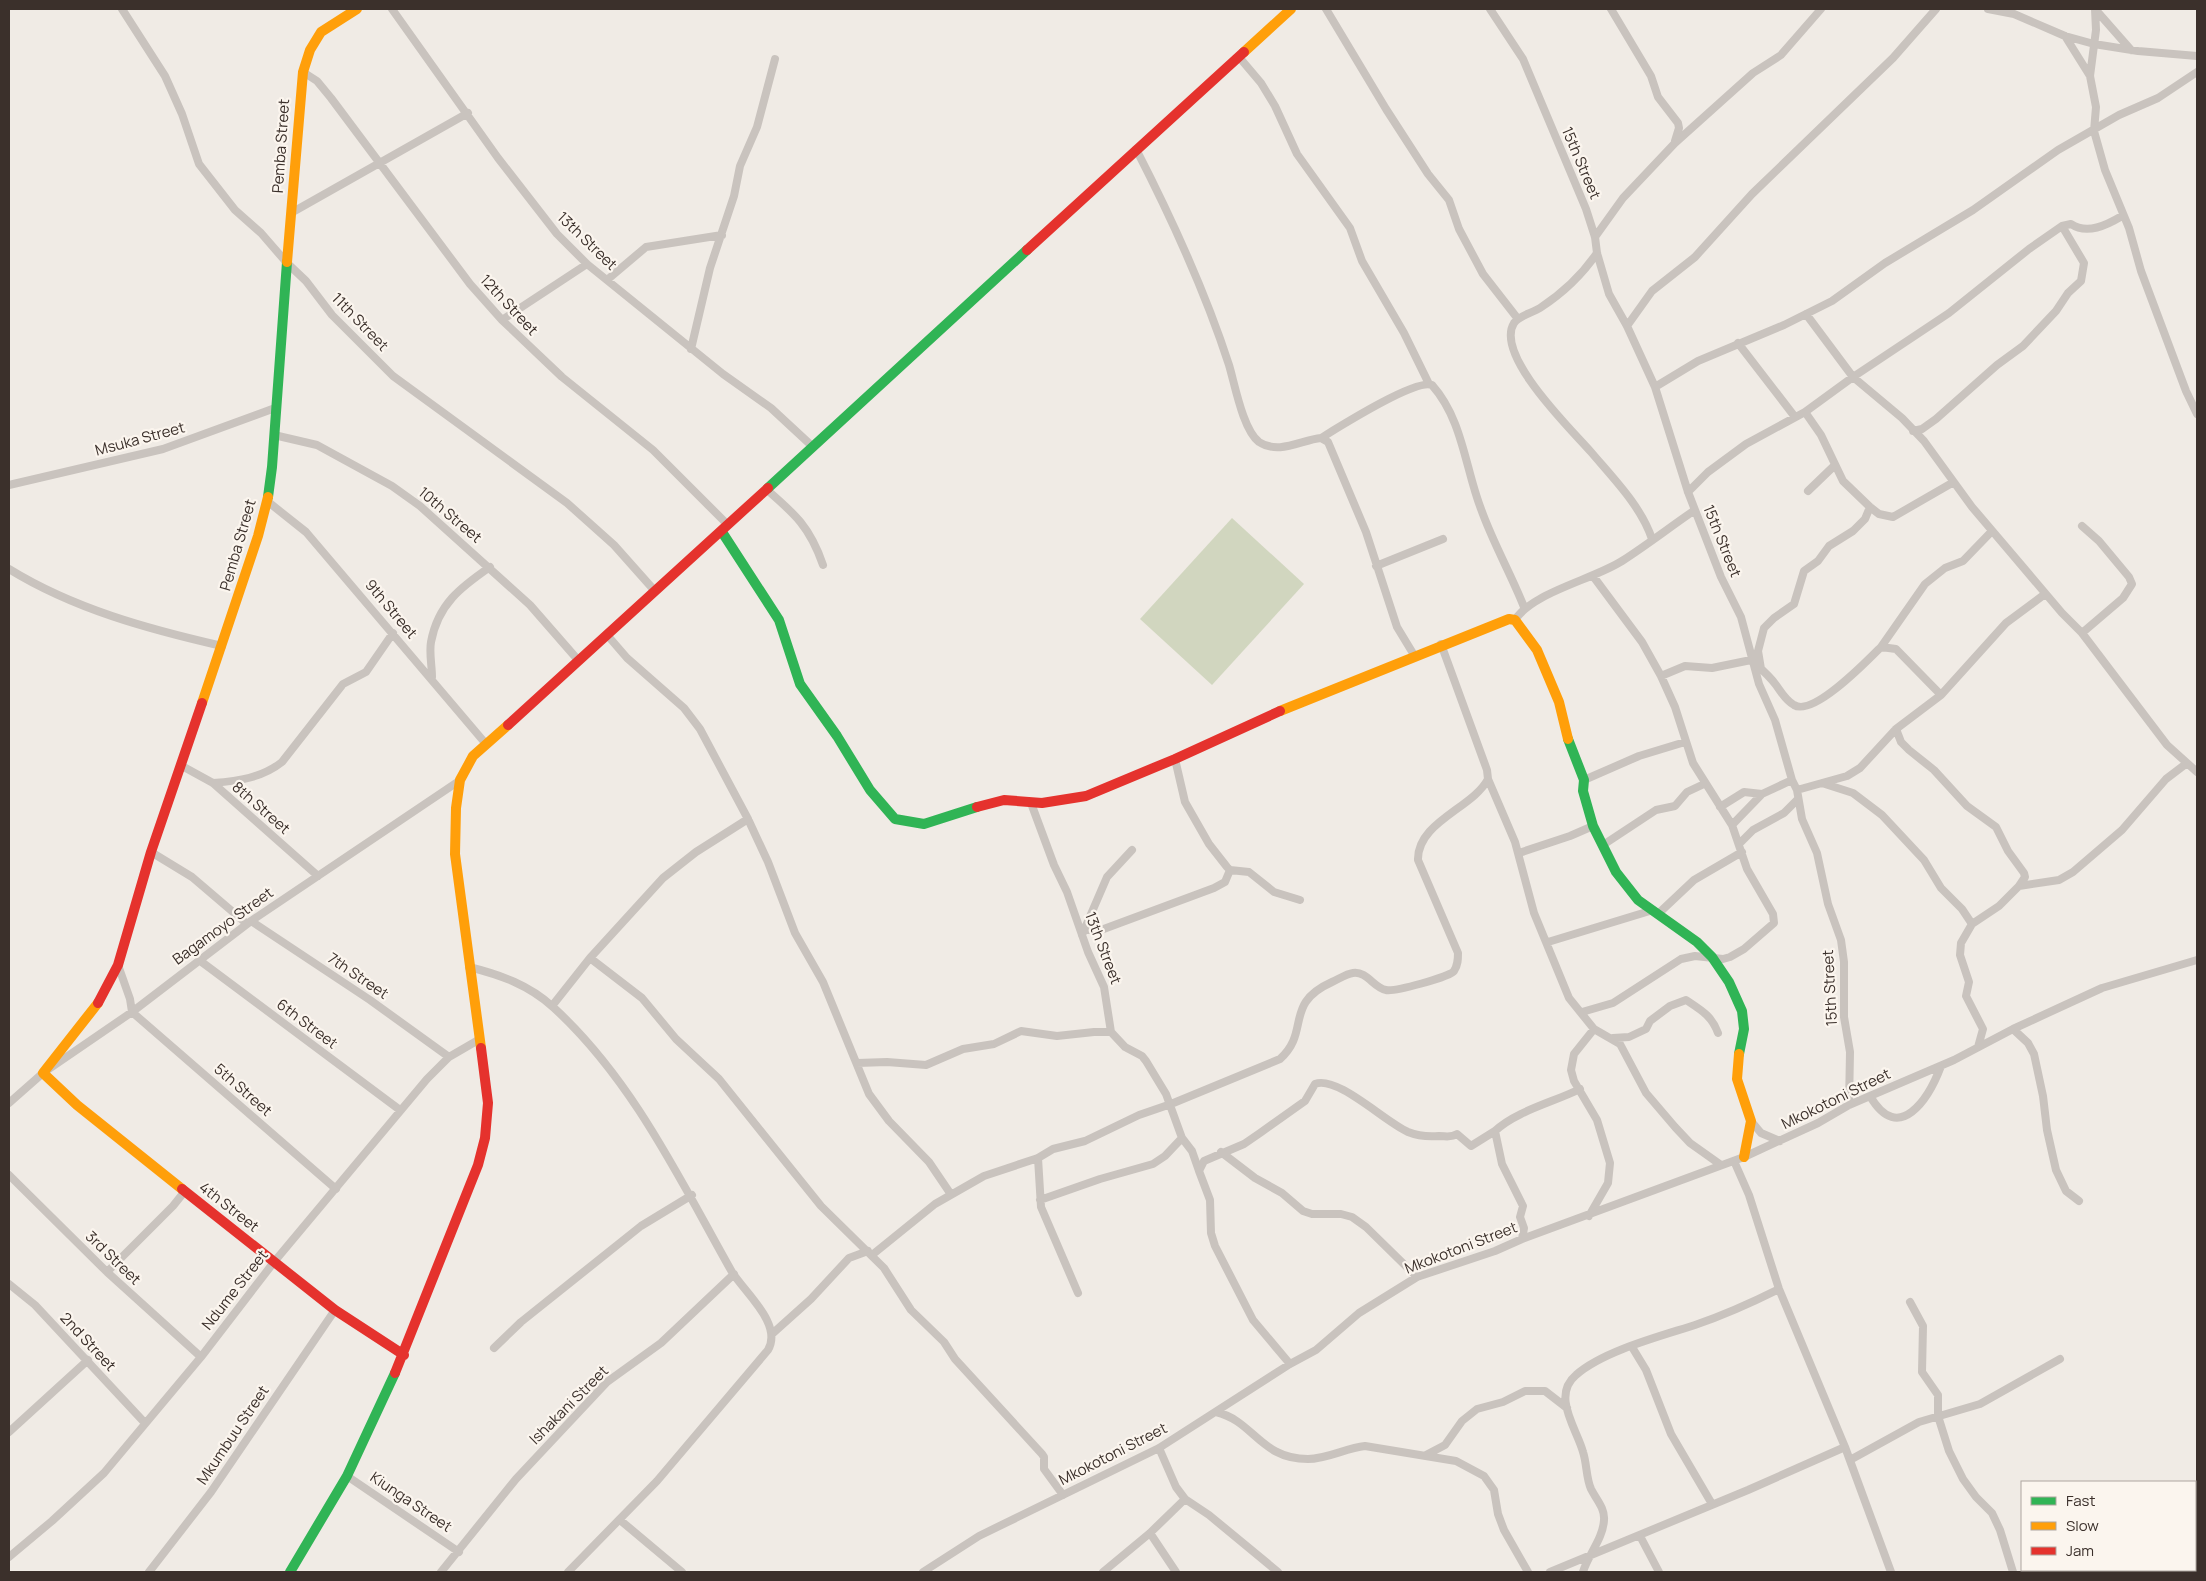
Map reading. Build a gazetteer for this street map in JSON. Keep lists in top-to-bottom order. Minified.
{"streets":{"main road":["Pemba Street","4th Street"],"street":["15th Street","13th Street","12th Street","11th Street","Msuka Street","10th Street","9th Street","8th Street","Bagamoyo Street","7th Street","6th Street","5th Street","Mkokotoni Street","3rd Street","Ndume Street","2nd Street","Ishakani Street","Mkumbuu Street","Kiunga Street"]},"crossings":[["Pemba Street","12th Street"],["Pemba Street","11th Street"],["Pemba Street","Msuka Street"],["Pemba Street","10th Street"],["Pemba Street","9th Street"],["Pemba Street","8th Street"],["Pemba Street","Bagamoyo Street"],["Pemba Street","7th Street"],["Pemba Street","4th Street"],["15th Street","Mkokotoni Street"],["8th Street","Bagamoyo Street"],["Bagamoyo Street","7th Street"],["Bagamoyo Street","6th Street"],["Bagamoyo Street","5th Street"],["Bagamoyo Street","4th Street"],["7th Street","Ndume Street"],["6th Street","Ndume Street"],["5th Street","Ndume Street"],["4th Street","Ndume Street"],["4th Street","Mkumbuu Street"],["3rd Street","Ndume Street"],["Ndume Street","2nd Street"],["Ishakani Street","Kiunga Street"]],"legend":["Fast","Slow","Jam"]}
